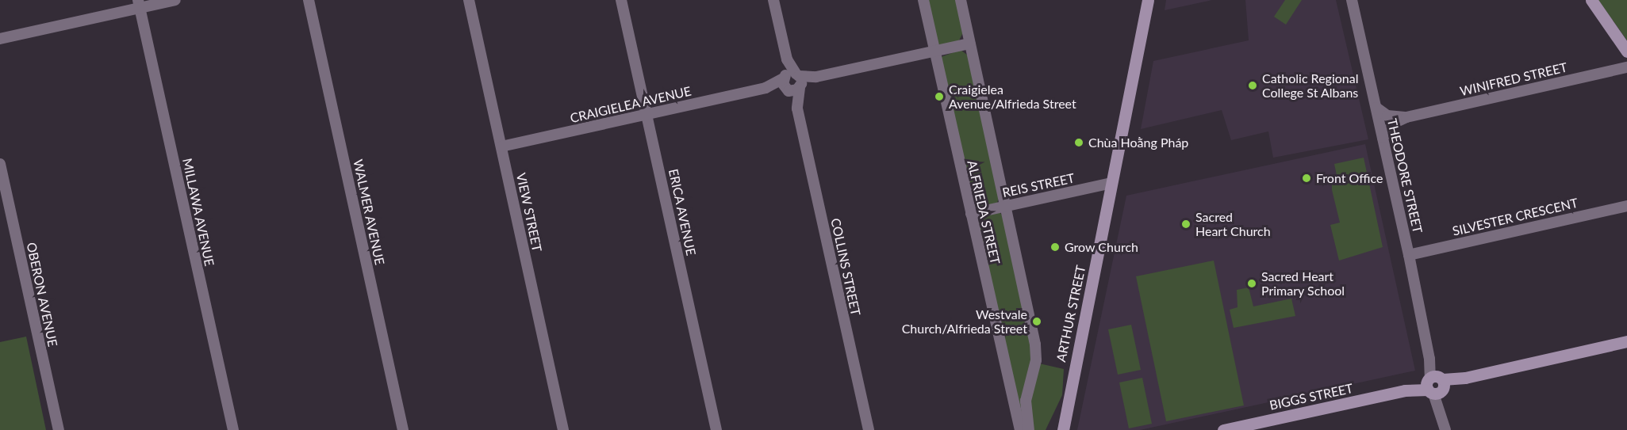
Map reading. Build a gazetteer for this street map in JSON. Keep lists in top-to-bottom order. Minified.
{"streets":{"street":["WINIFRED STREET","CRAIGIELEA AVENUE","THEODORE STREET","REIS STREET","MILLAWA AVENUE","WALMER AVENUE","VIEW STREET","ERICA AVENUE","ALFRIEDA STREET","SILVESTER CRESCENT","COLLINS STREET","OBERON AVENUE","ARTHUR STREET","BIGGS STREET"]},"crossings":[["WINIFRED STREET","THEODORE STREET"],["CRAIGIELEA AVENUE","VIEW STREET"],["CRAIGIELEA AVENUE","ERICA AVENUE"],["CRAIGIELEA AVENUE","ALFRIEDA STREET"],["CRAIGIELEA AVENUE","COLLINS STREET"],["THEODORE STREET","SILVESTER CRESCENT"],["THEODORE STREET","BIGGS STREET"],["REIS STREET","ALFRIEDA STREET"],["REIS STREET","ARTHUR STREET"]],"places":["Catholic Regional College St Albans","Craigielea Avenue/Alfrieda Street","Chùa Hoằng Pháp","Front Office","Sacred Heart Church","Grow Church","Sacred Heart Primary School","Westvale Church/Alfrieda Street"]}
